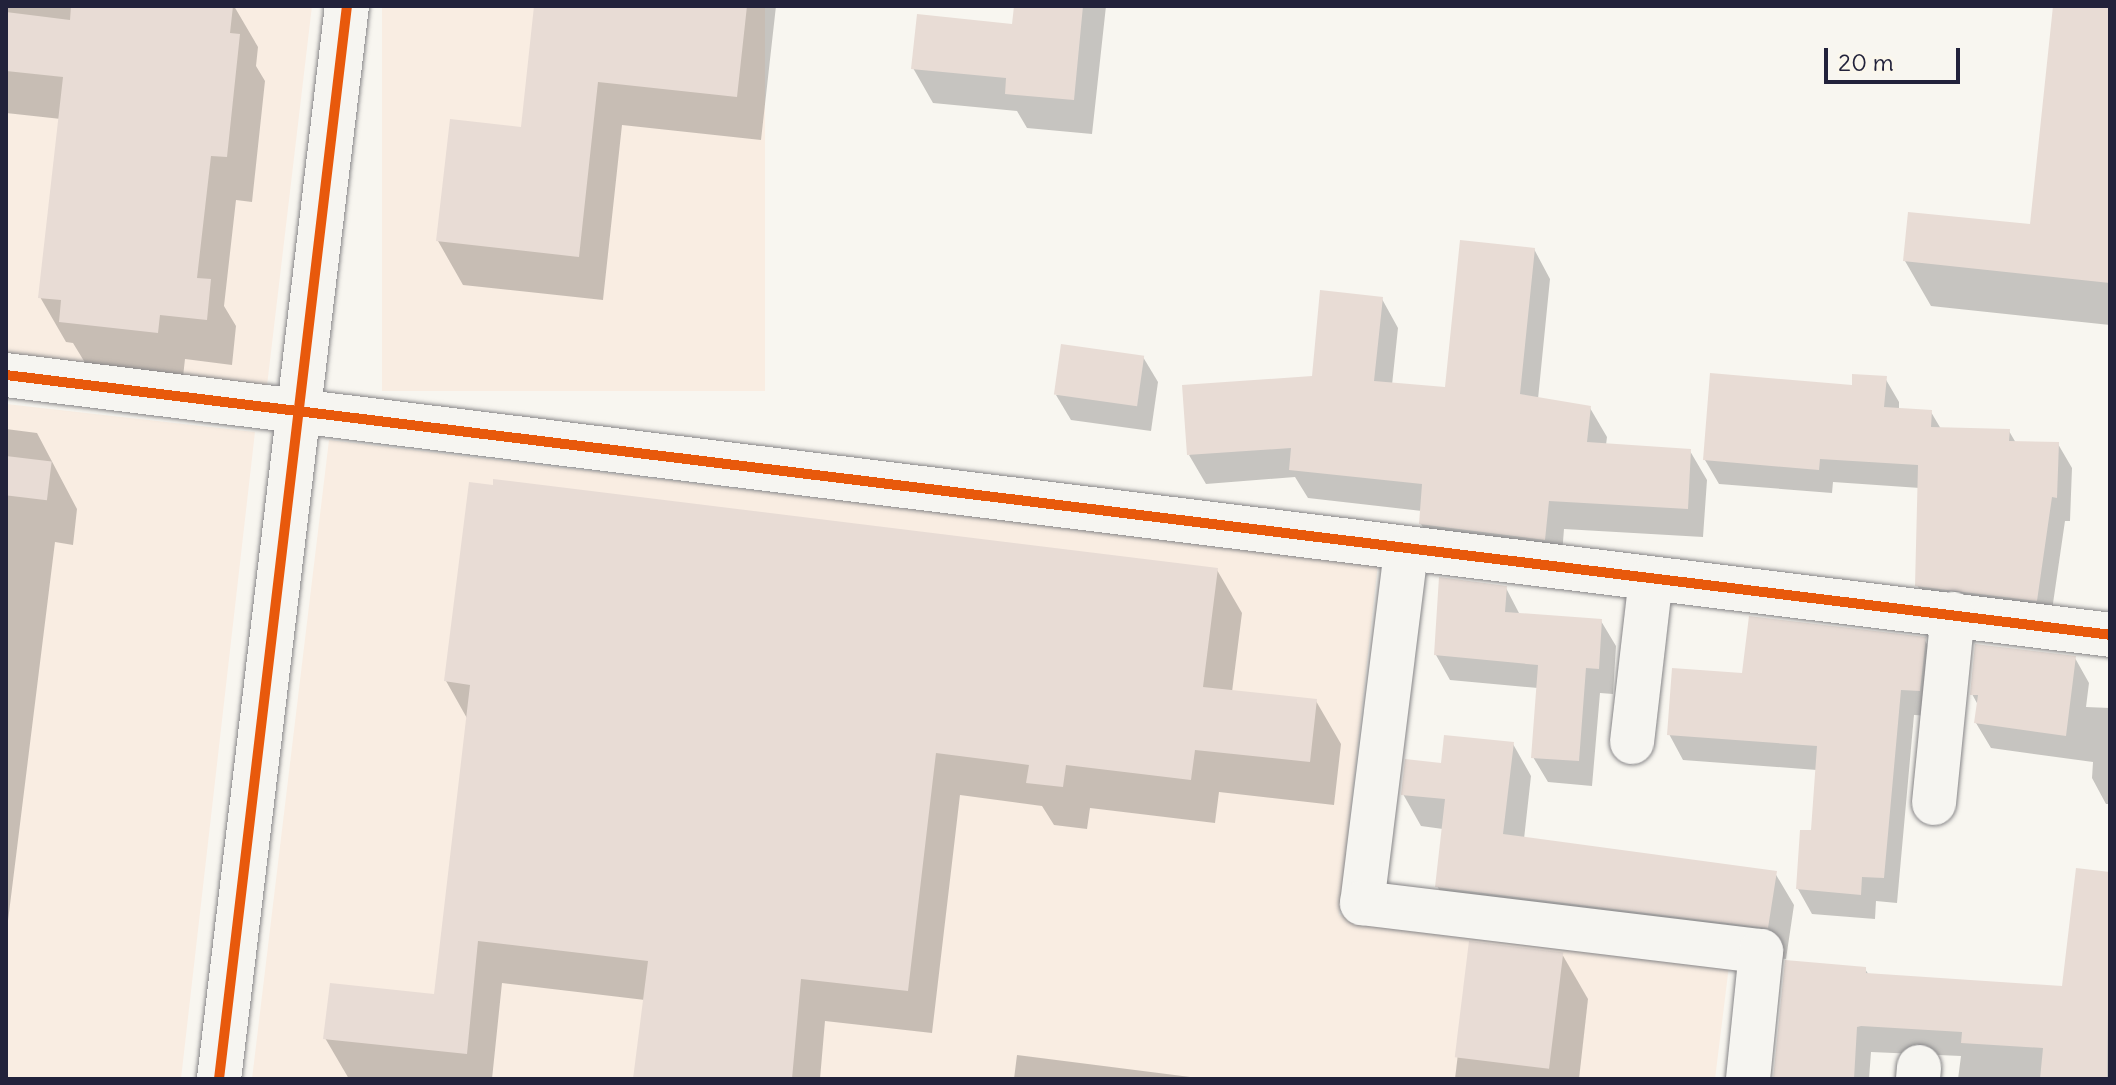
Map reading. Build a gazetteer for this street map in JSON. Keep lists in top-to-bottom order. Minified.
{"scale_bar":"20 m"}
